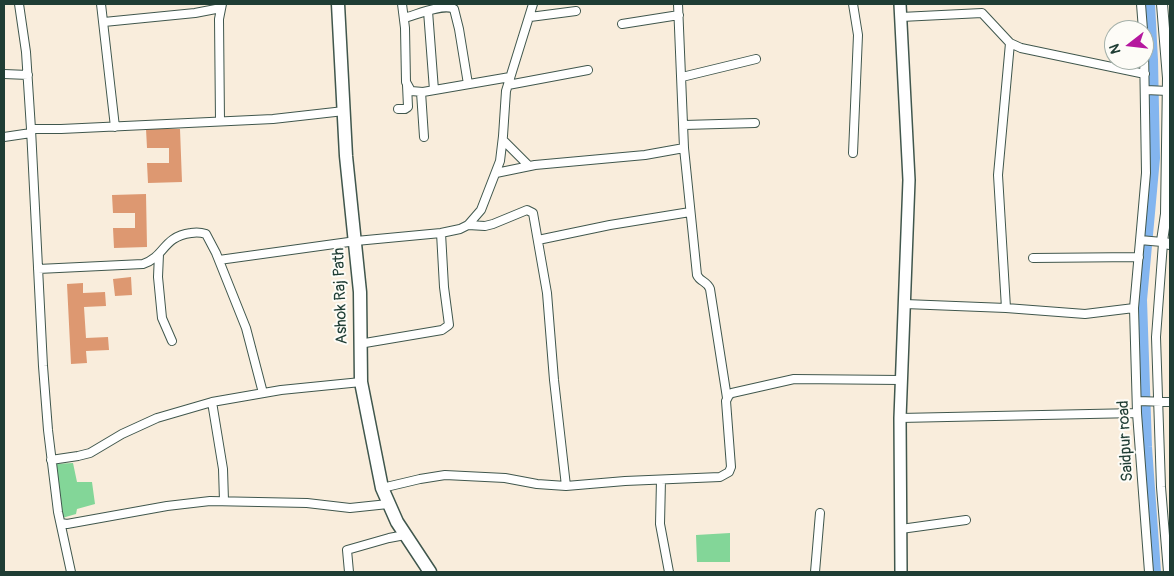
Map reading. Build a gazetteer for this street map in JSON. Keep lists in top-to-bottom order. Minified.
{"streets":{"main road":["Ashok Raj Path"],"street":["Saidpur road"]},"north":"left"}
